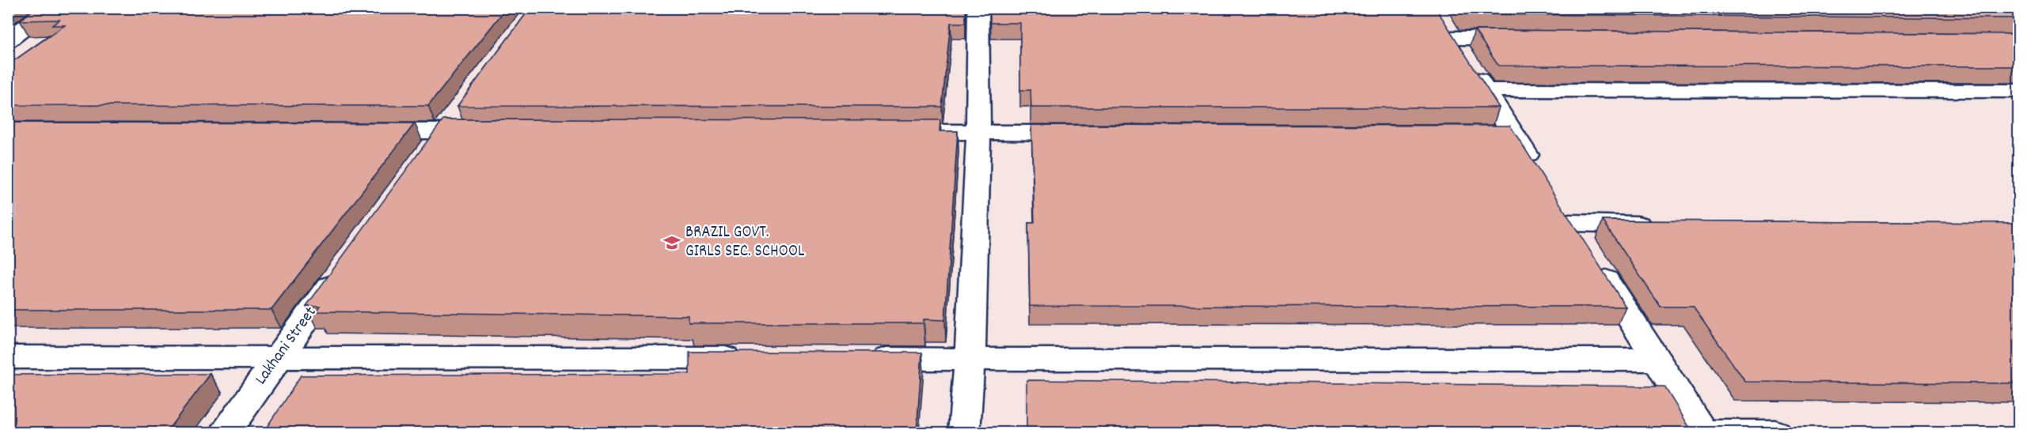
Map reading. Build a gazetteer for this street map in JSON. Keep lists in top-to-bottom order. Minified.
{"streets":{"street":["Lakhani Street"]},"places":{"school or university":["BRAZIL GOVT. GIRLS SEC. SCHOOL"]}}
